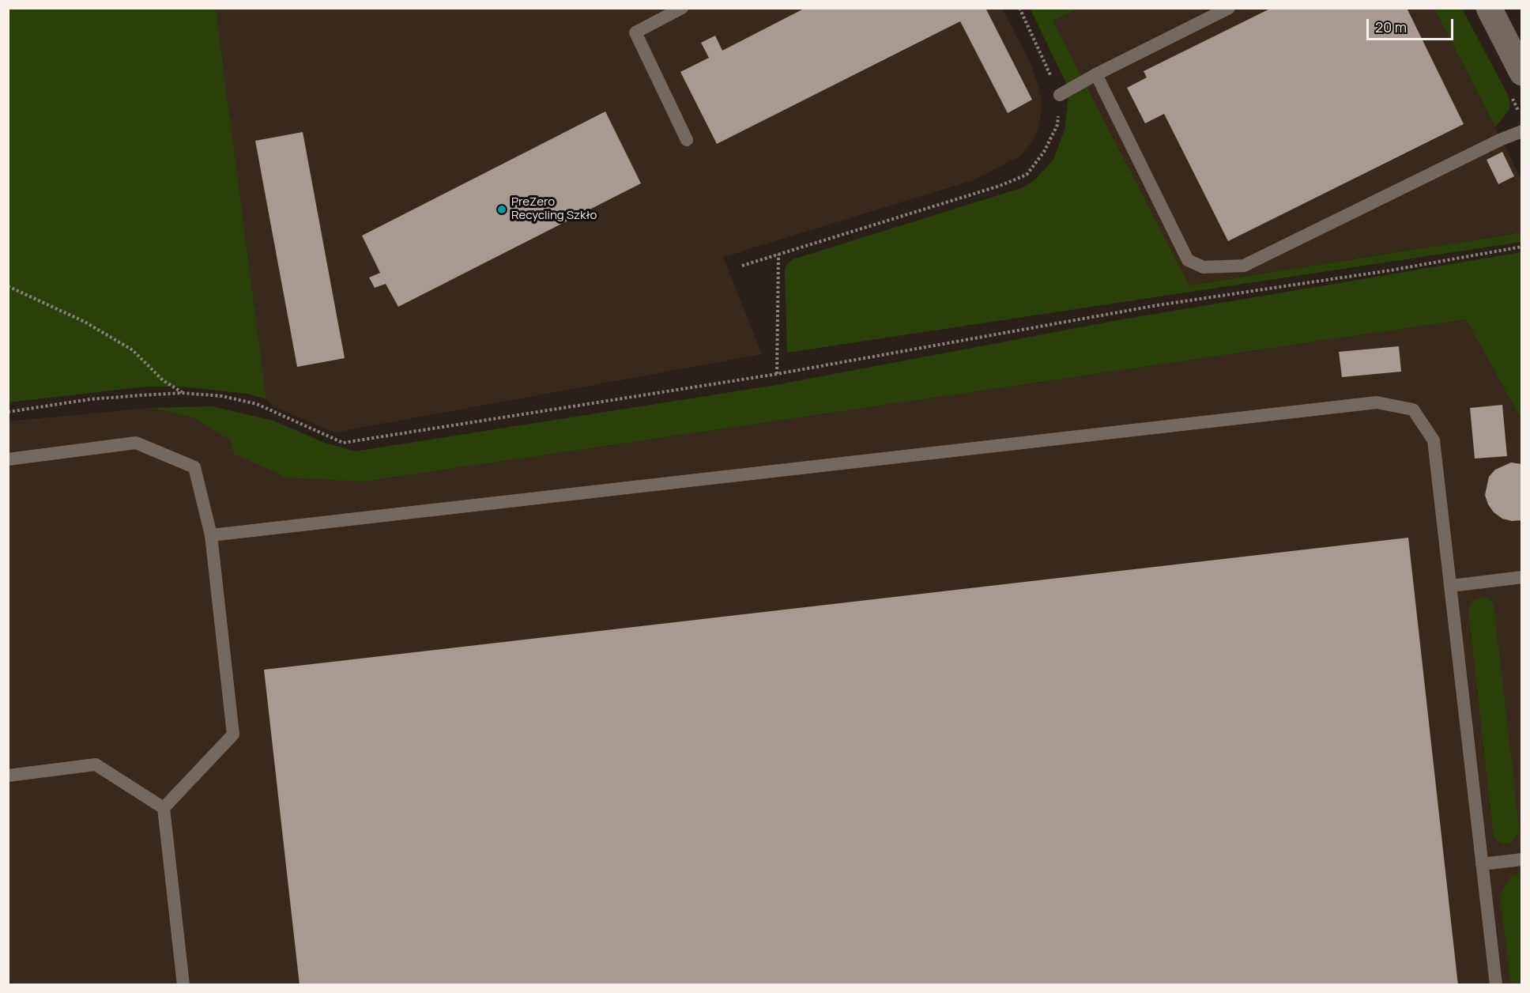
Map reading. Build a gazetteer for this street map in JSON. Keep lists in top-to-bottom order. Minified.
{"places":["PreZero Recycling Szkło"],"scale_bar":"20 m"}
